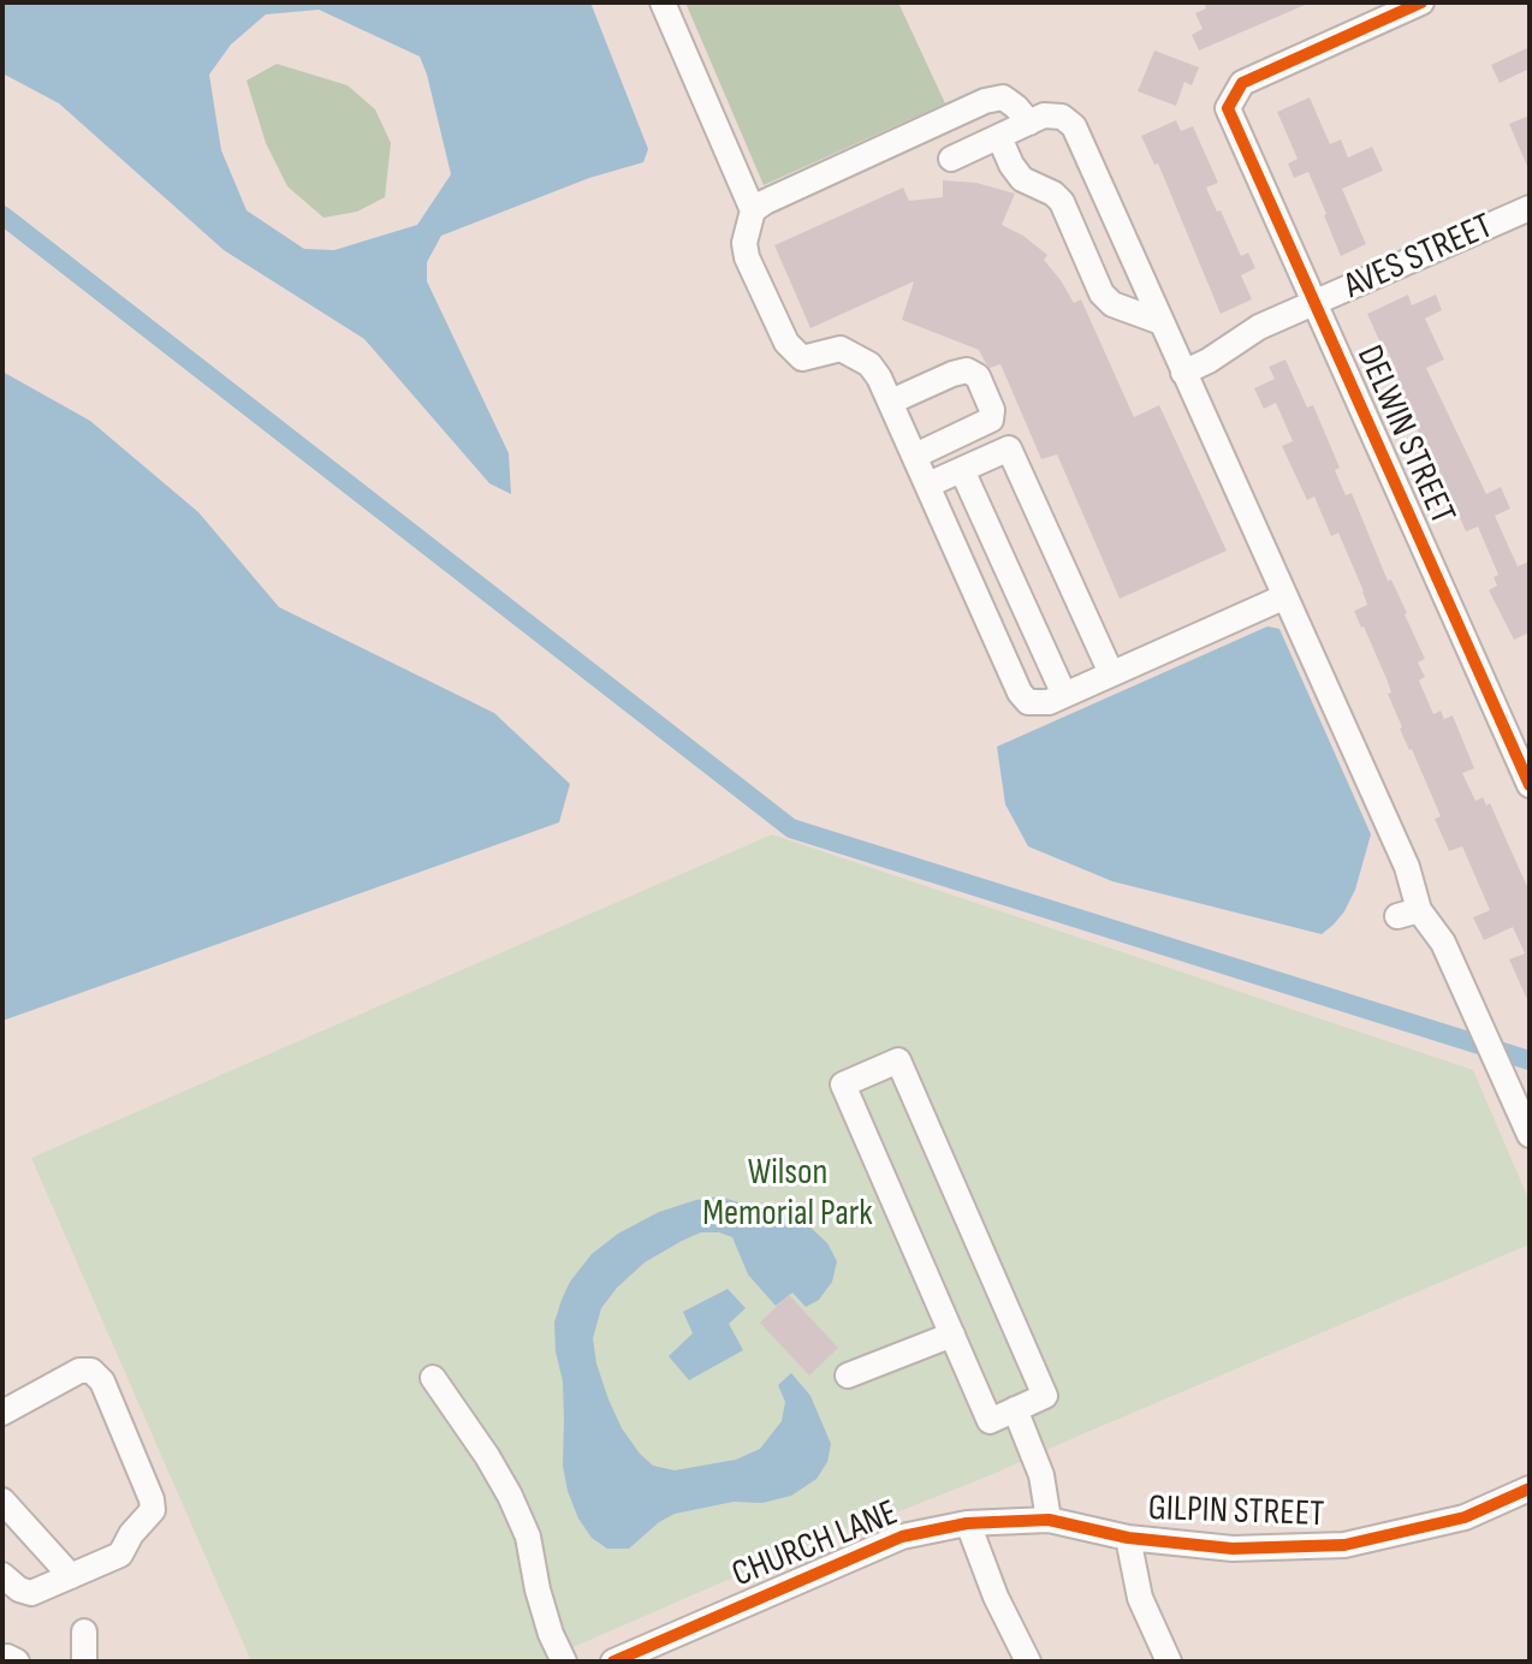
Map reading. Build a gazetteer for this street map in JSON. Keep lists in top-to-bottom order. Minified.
{"streets":{"street":["AVES STREET","DELWIN STREET","GILPIN STREET","CHURCH LANE"]},"crossings":[["AVES STREET","DELWIN STREET"],["GILPIN STREET","CHURCH LANE"]],"parks":["Wilson Memorial Park"]}
